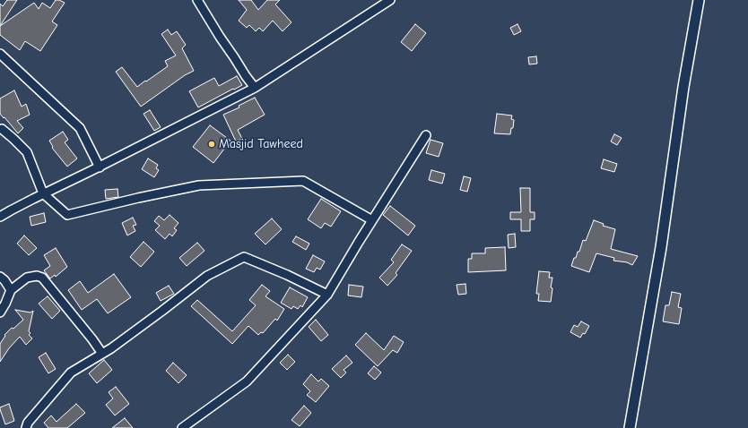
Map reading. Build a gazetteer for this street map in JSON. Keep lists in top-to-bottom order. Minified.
{"places":["Masjid Tawheed"]}
